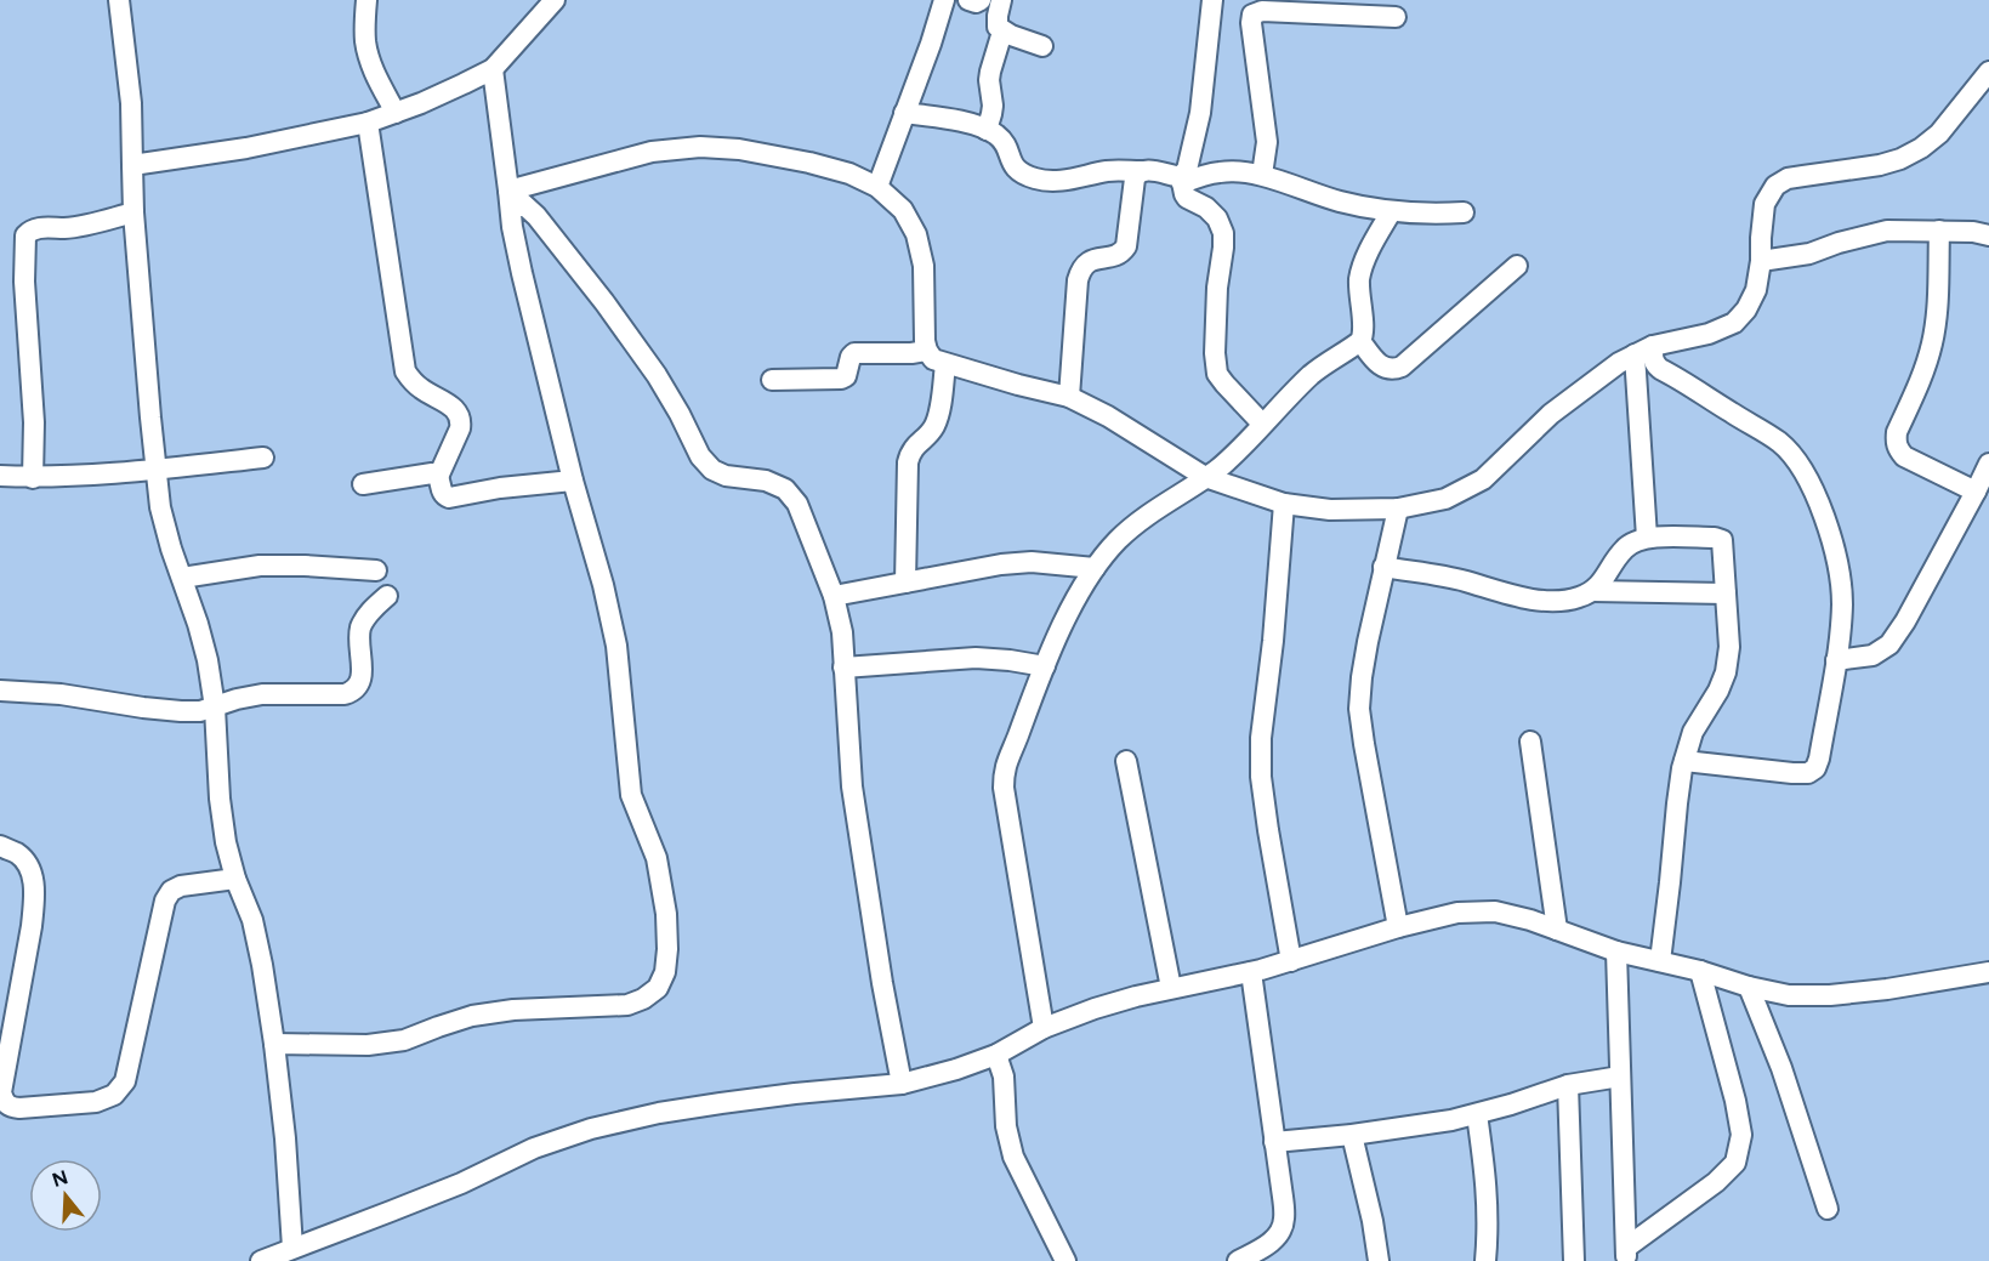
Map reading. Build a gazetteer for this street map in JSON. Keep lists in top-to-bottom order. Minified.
{"north":"top"}
